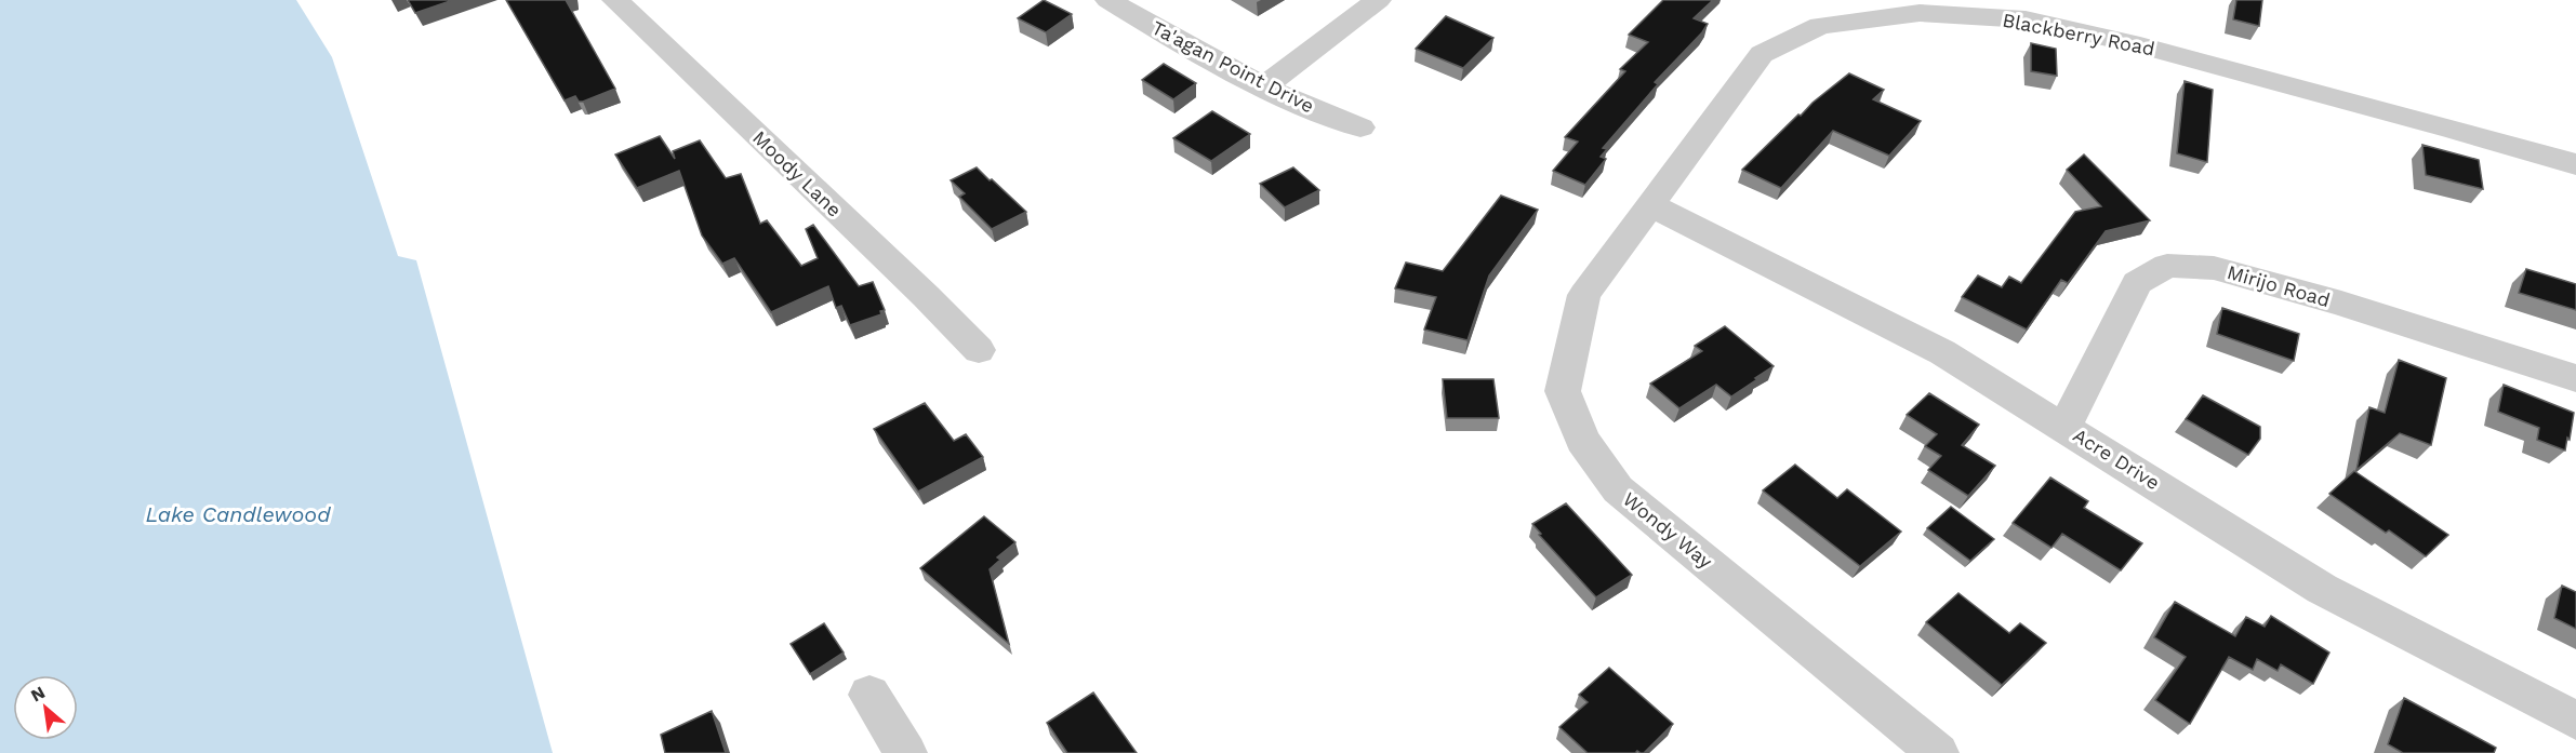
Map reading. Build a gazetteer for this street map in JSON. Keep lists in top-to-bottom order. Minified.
{"streets":{"street":["Blackberry Road","Ta'agan Point Drive","Moody Lane","Mirijo Road","Acre Drive","Wondy Way"]},"crossings":[["Blackberry Road","Acre Drive"],["Blackberry Road","Wondy Way"],["Mirijo Road","Acre Drive"],["Acre Drive","Wondy Way"]],"water":["Lake Candlewood"],"north":"top left"}
